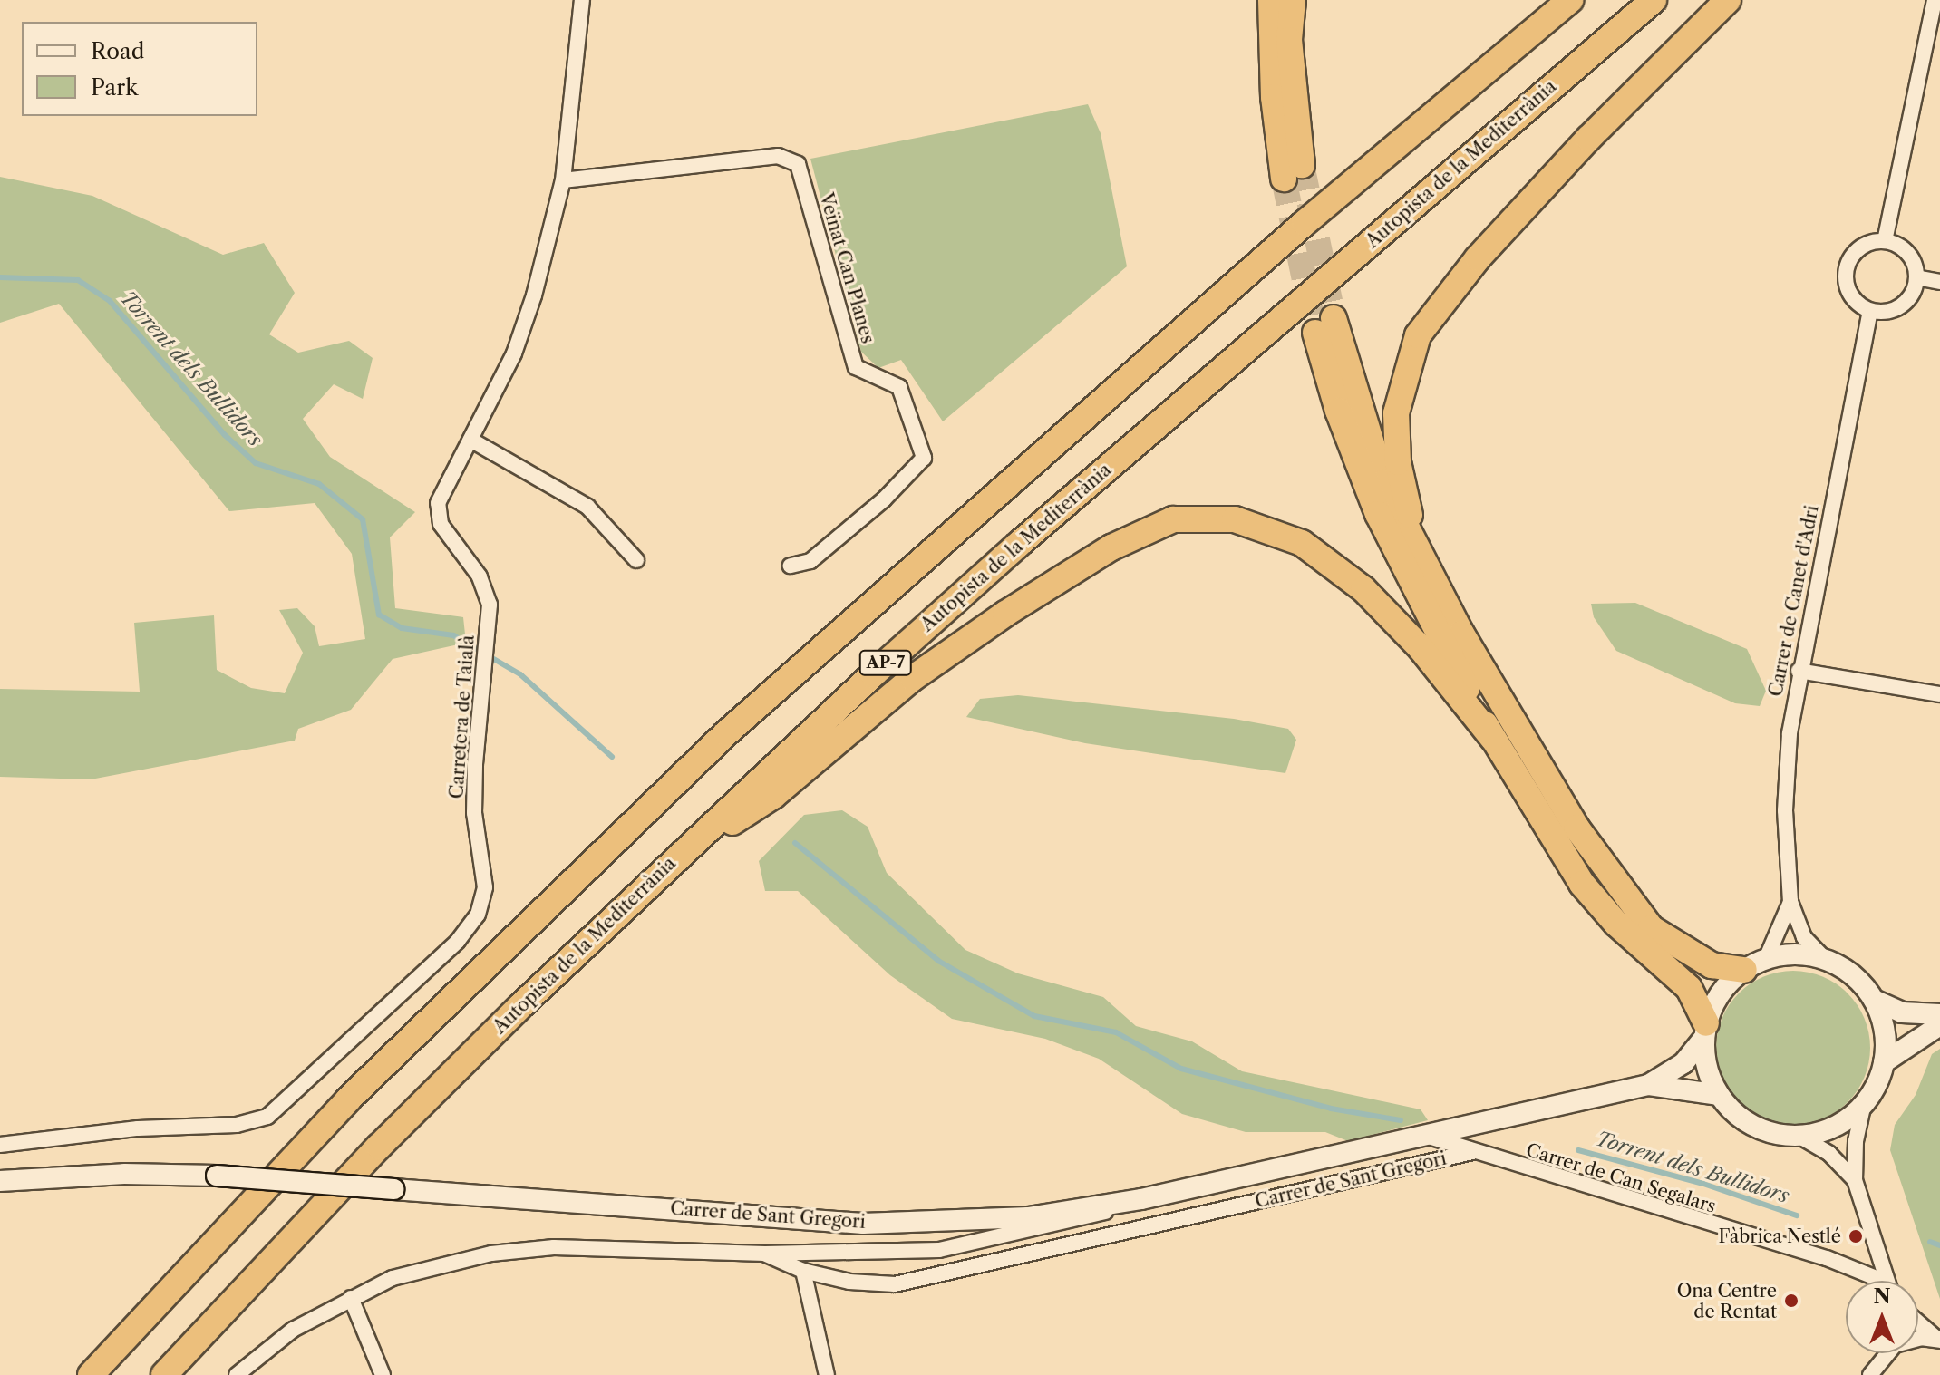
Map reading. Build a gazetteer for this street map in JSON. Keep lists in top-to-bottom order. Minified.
{"streets":{"highway":["Autopista de la Mediterrània","AP-7"],"main road":["Carrer de Sant Gregori"],"street":["Veïnat Can Planes","Carrer de Canet d'Adri","Carretera de Taialà","Carrer de Can Segalars"]},"crossings":[["Veïnat Can Planes","Carretera de Taialà"],["Carrer de Canet d'Adri","Carrer de Sant Gregori"],["Carrer de Can Segalars","Carrer de Sant Gregori"]],"water":["Torrent dels Bullidors"],"places":["Fàbrica Nestlé","Ona Centre de Rentat"],"legend":["Road","Park"],"north":"top"}
